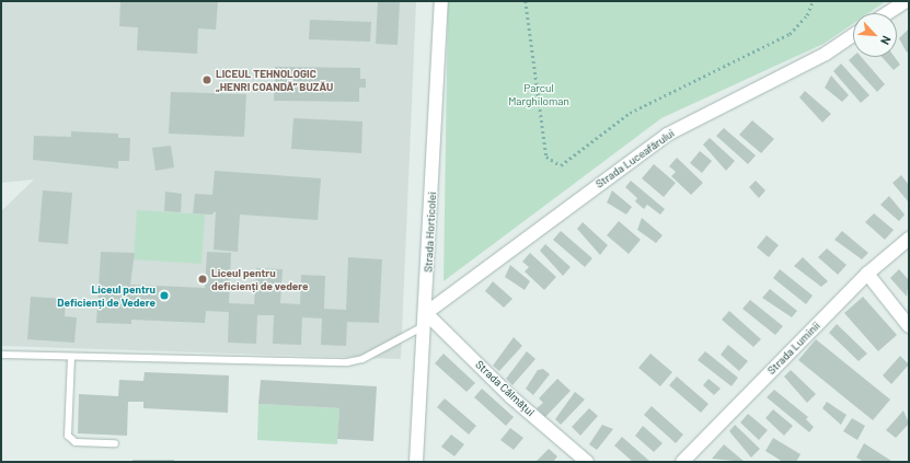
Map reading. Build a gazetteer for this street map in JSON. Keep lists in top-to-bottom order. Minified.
{"streets":{"street":["Strada Luceafărului","Strada Horticolei","Strada Luminii","Strada Călmățui"]},"crossings":[["Strada Luceafărului","Strada Horticolei"],["Strada Luceafărului","Strada Călmățui"],["Strada Horticolei","Strada Călmățui"]],"parks":["Parcul Marghiloman"],"places":["LICEUL TEHNOLOGIC „HENRI COANDĂ” BUZĂU","Liceul pentru deficienți de vedere","Liceul pentru Deficienți de Vedere"],"north":"bottom right"}
